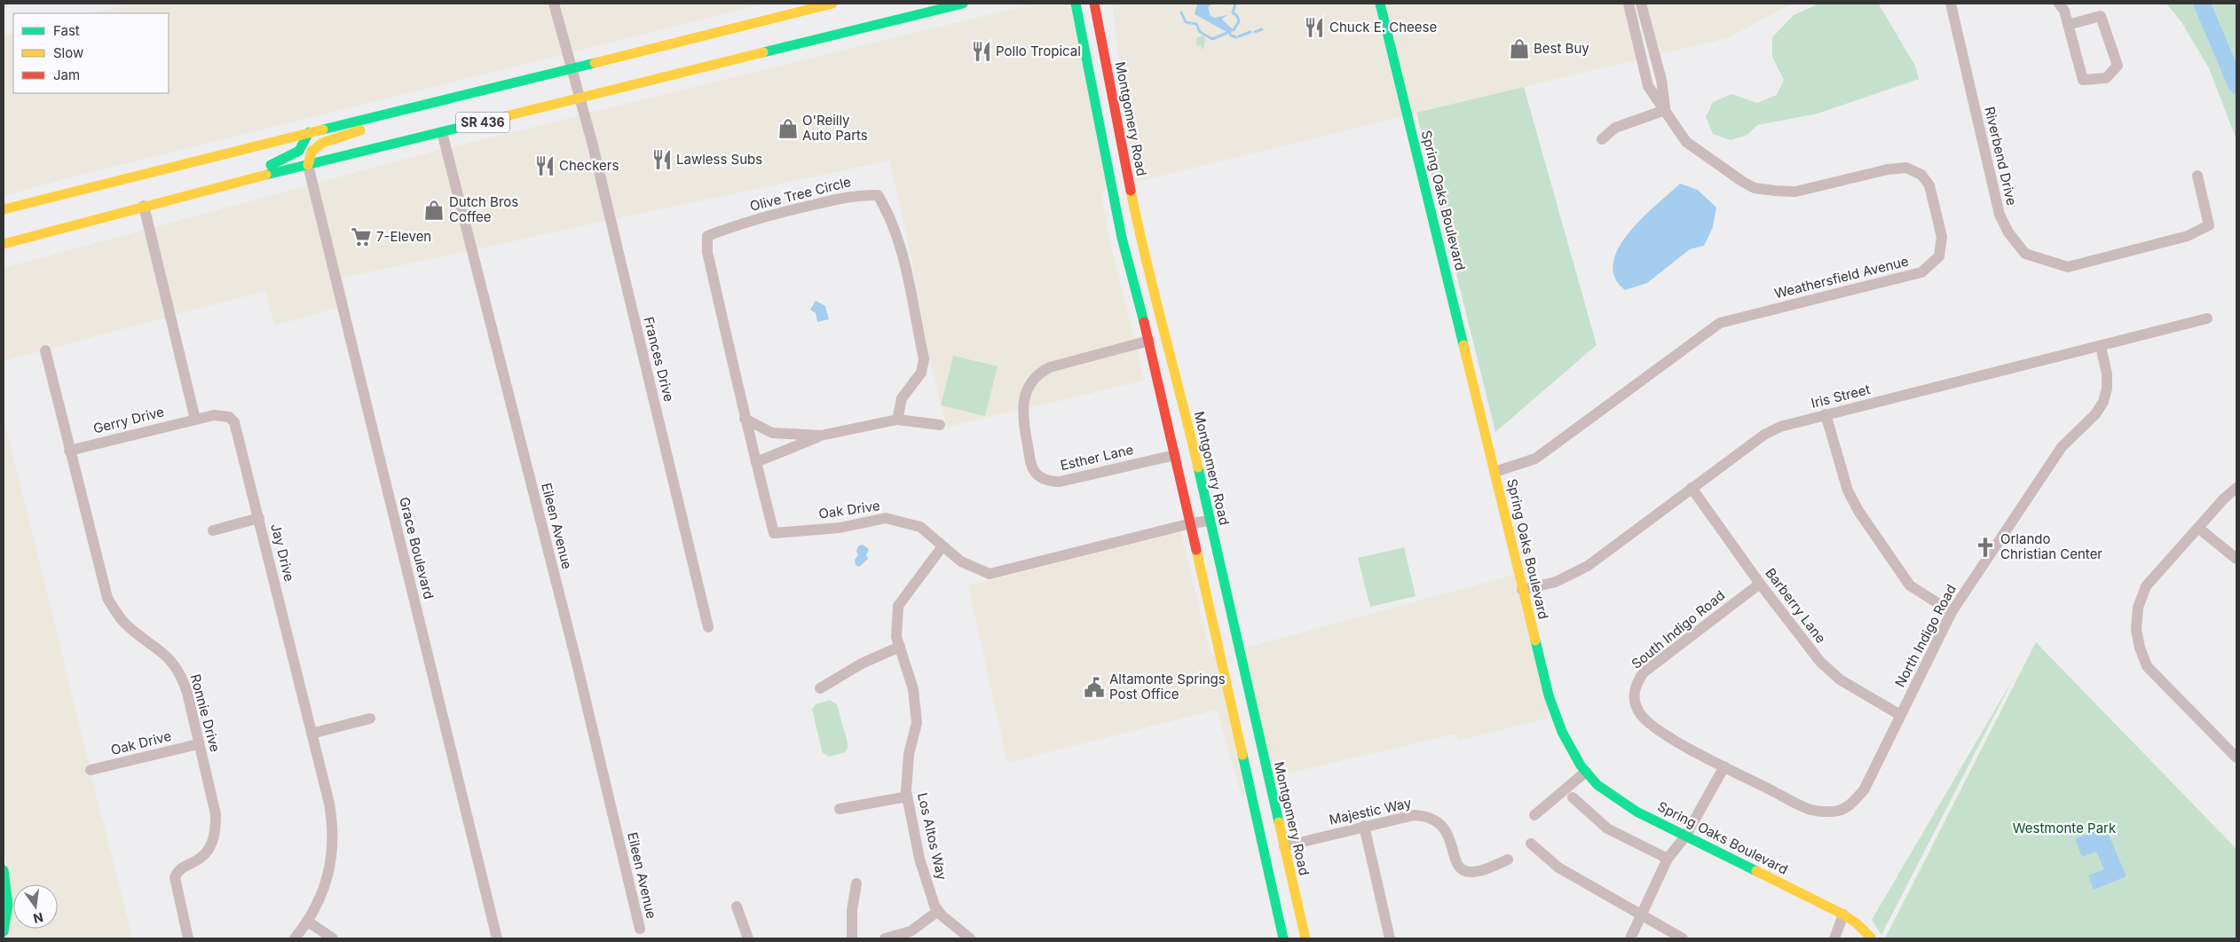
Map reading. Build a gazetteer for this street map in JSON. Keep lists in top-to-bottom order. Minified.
{"streets":{"main road":["Montgomery Road","SR 436","Spring Oaks Boulevard"],"street":["Riverbend Drive","Olive Tree Circle","Weathersfield Avenue","Frances Drive","Iris Street","Gerry Drive","Esther Lane","Oak Drive","Eileen Avenue","Grace Boulevard","Jay Drive","Barberry Lane","South Indigo Road","North Indigo Road","Ronnie Drive","Majestic Way","Los Altos Way"]},"crossings":[["Montgomery Road","Oak Drive"],["Montgomery Road","Majestic Way"],["SR 436","Frances Drive"],["SR 436","Eileen Avenue"],["SR 436","Grace Boulevard"],["Olive Tree Circle","Oak Drive"],["Spring Oaks Boulevard","Weathersfield Avenue"],["Spring Oaks Boulevard","Iris Street"],["Iris Street","Barberry Lane"],["Iris Street","North Indigo Road"],["Gerry Drive","Jay Drive"],["Gerry Drive","Ronnie Drive"],["Oak Drive","Ronnie Drive"],["Oak Drive","Los Altos Way"],["Barberry Lane","South Indigo Road"],["Barberry Lane","North Indigo Road"],["South Indigo Road","North Indigo Road"]],"parks":["Westmonte Park"],"places":{"restaurant":["Chuck E. Cheese","Pollo Tropical","Lawless Subs","Checkers"],"shop":["Best Buy","O'Reilly Auto Parts","Dutch Bros Coffee"],"supermarket":["7-Eleven"],"church":["Orlando Christian Center"],"public building":["Altamonte Springs Post Office"]},"legend":["Fast","Slow","Jam"],"north":"bottom"}
